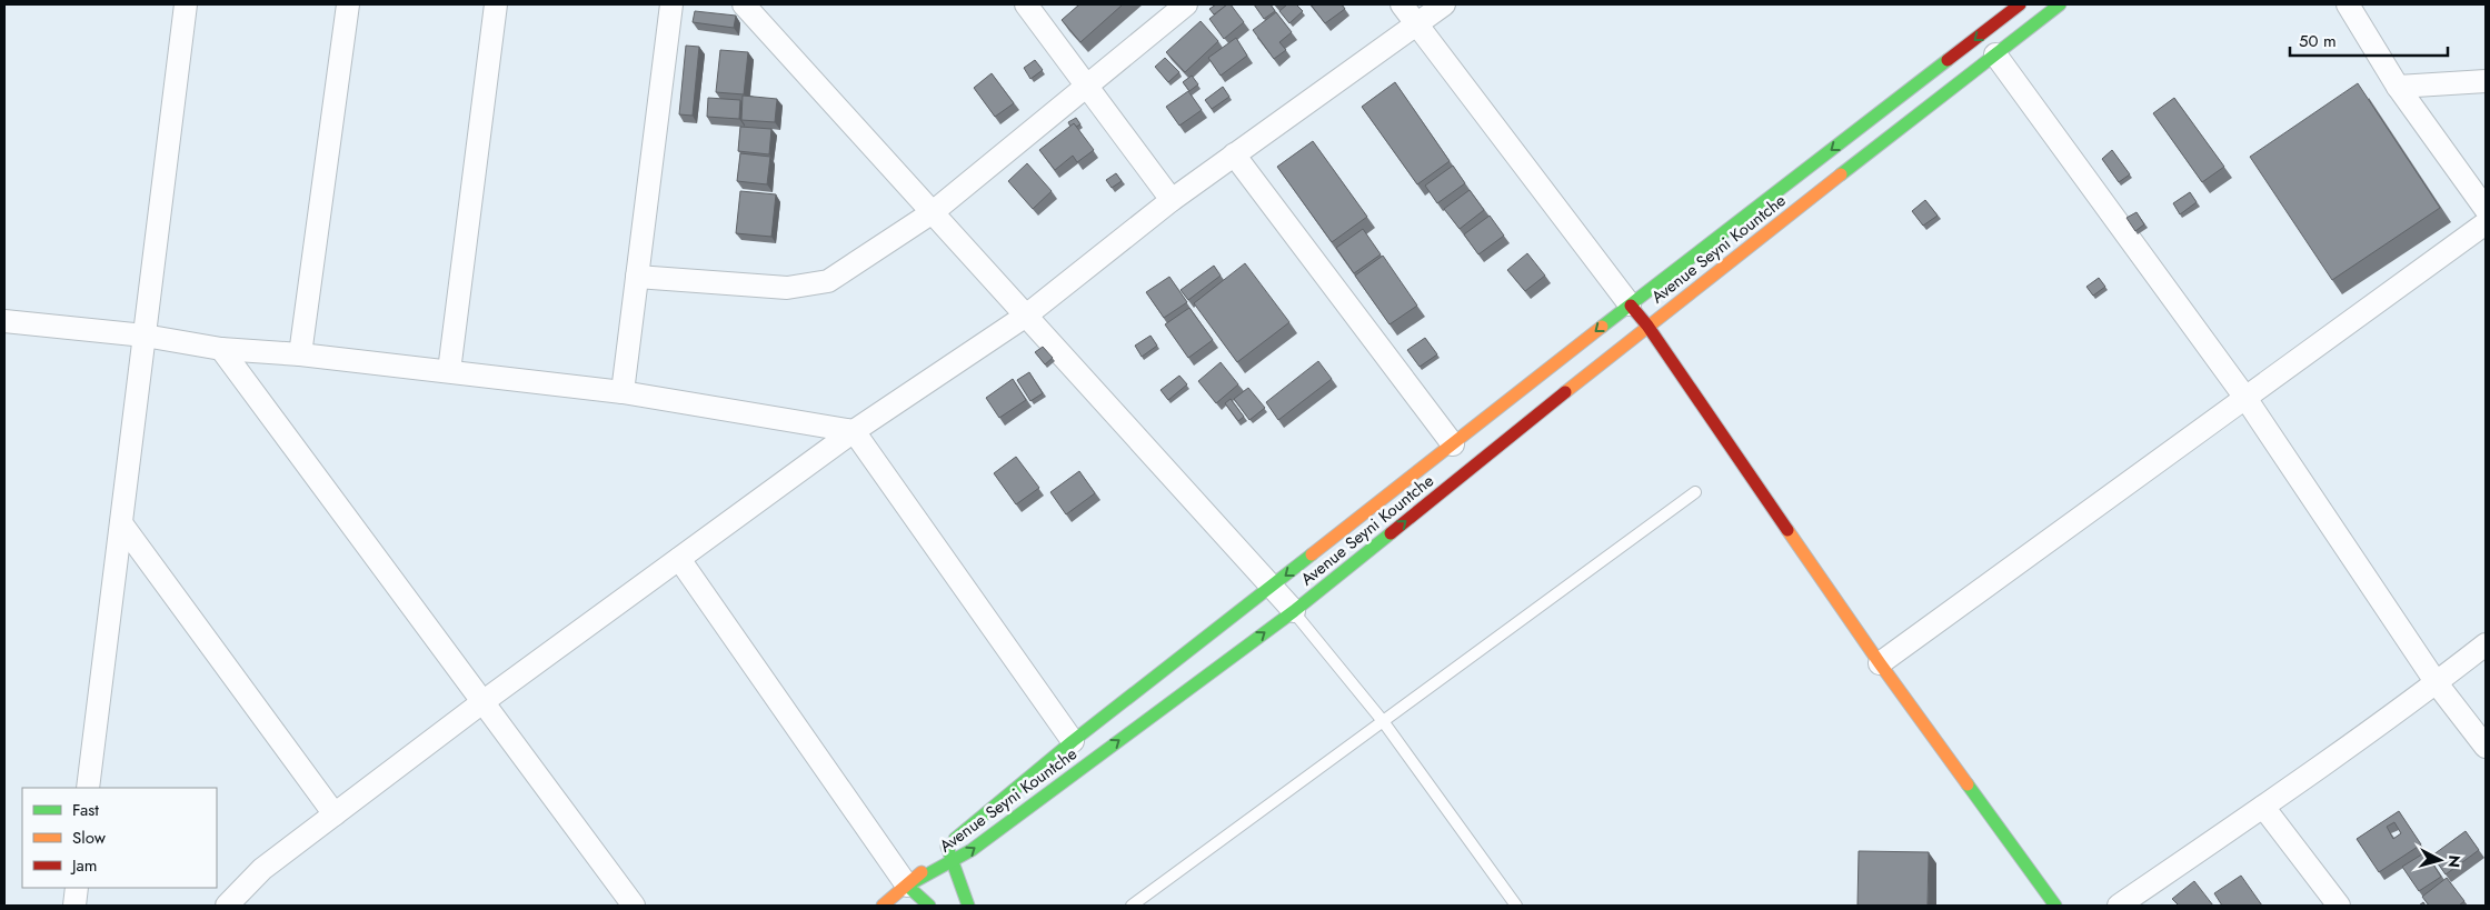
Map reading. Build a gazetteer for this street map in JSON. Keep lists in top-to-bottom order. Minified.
{"streets":{"main road":["Avenue Seyni Kountche"]},"legend":["Fast","Slow","Jam"],"scale_bar":"50 m","north":"right"}
